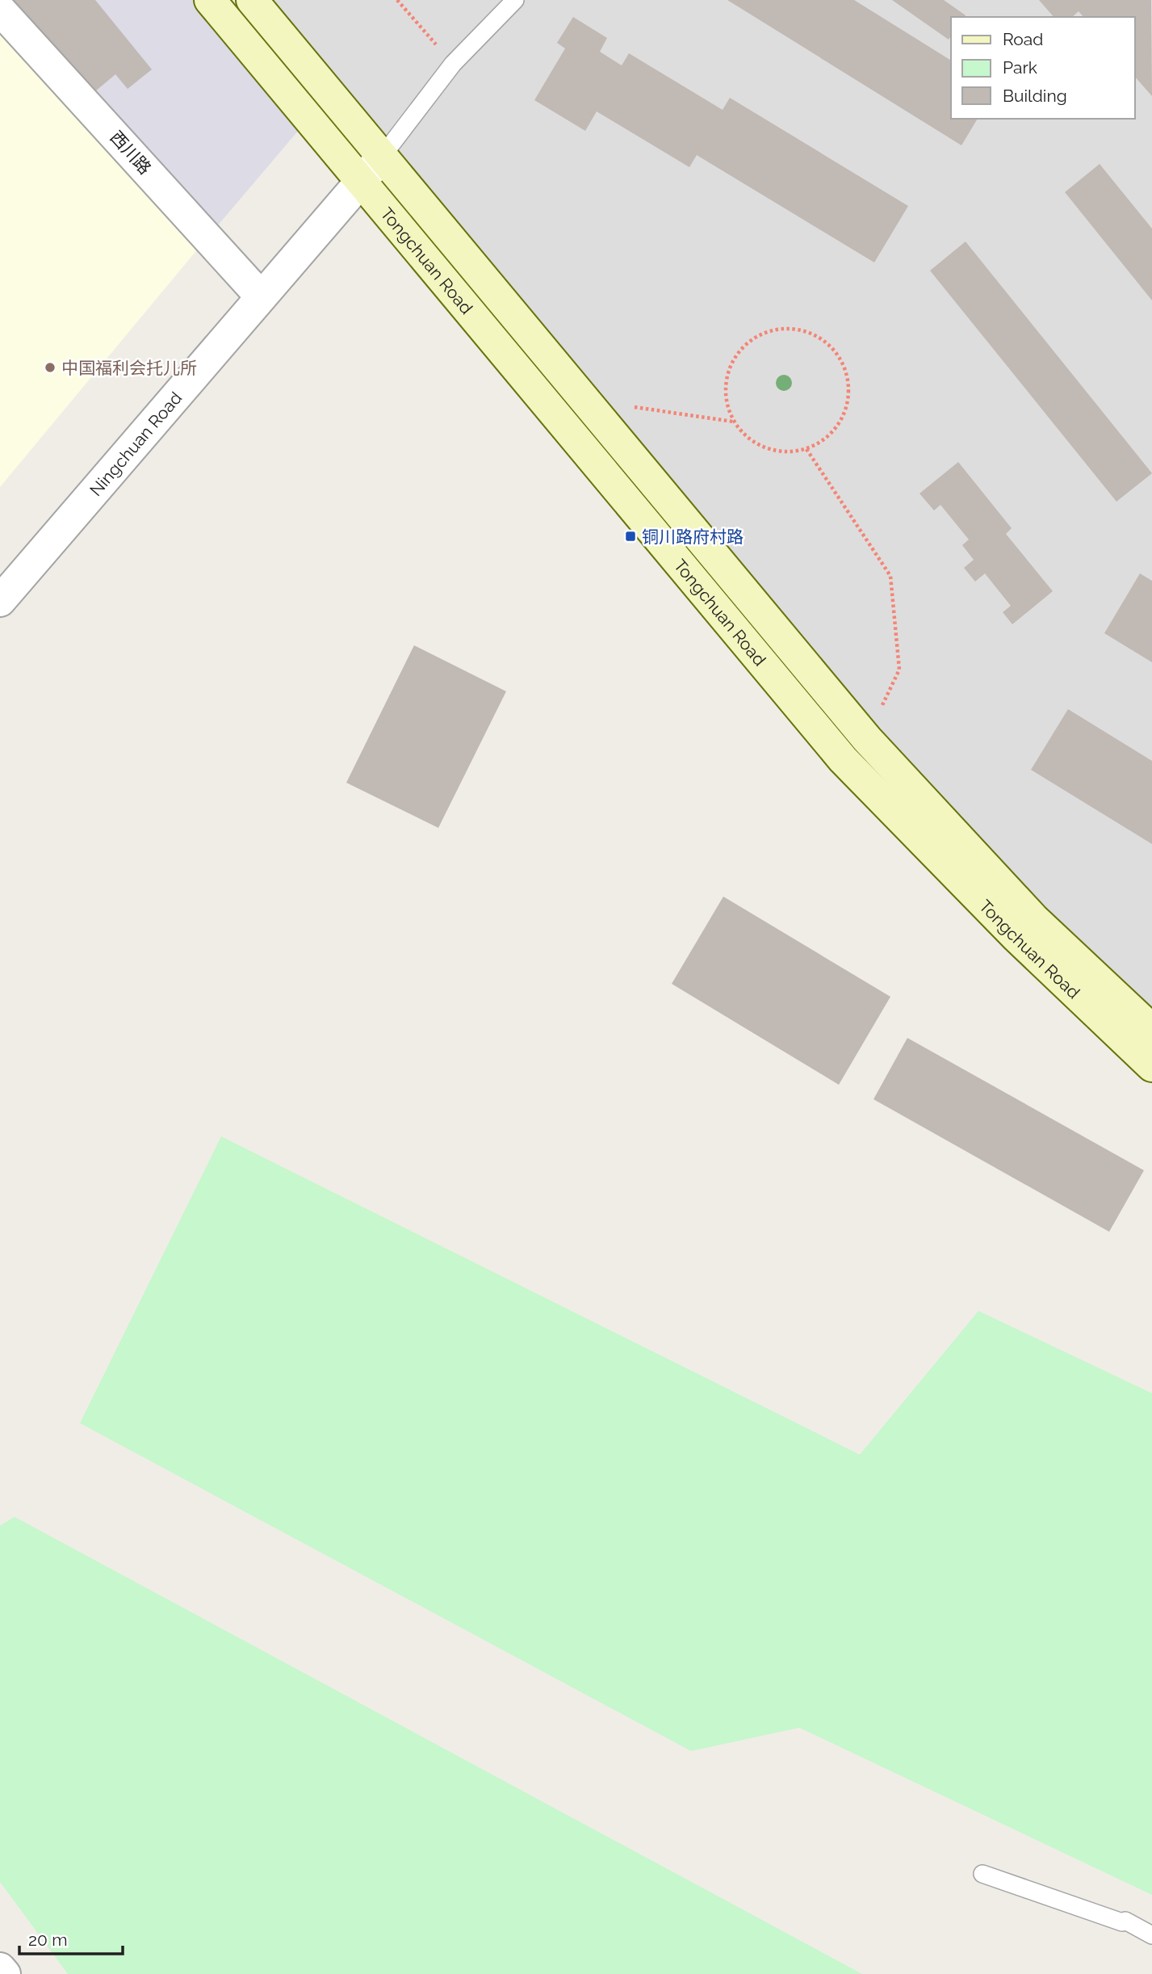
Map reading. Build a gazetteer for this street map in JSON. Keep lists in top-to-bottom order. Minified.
{"streets":{"main road":["Tongchuan Road"],"street":["西川路","Ningchuan Road"]},"crossings":[["西川路","Ningchuan Road"],["Tongchuan Road","Ningchuan Road"]],"places":{"other":["中国福利会托儿所"],"transit":["铜川路府村路"]},"legend":["Road","Park","Building"],"scale_bar":"20 m"}
